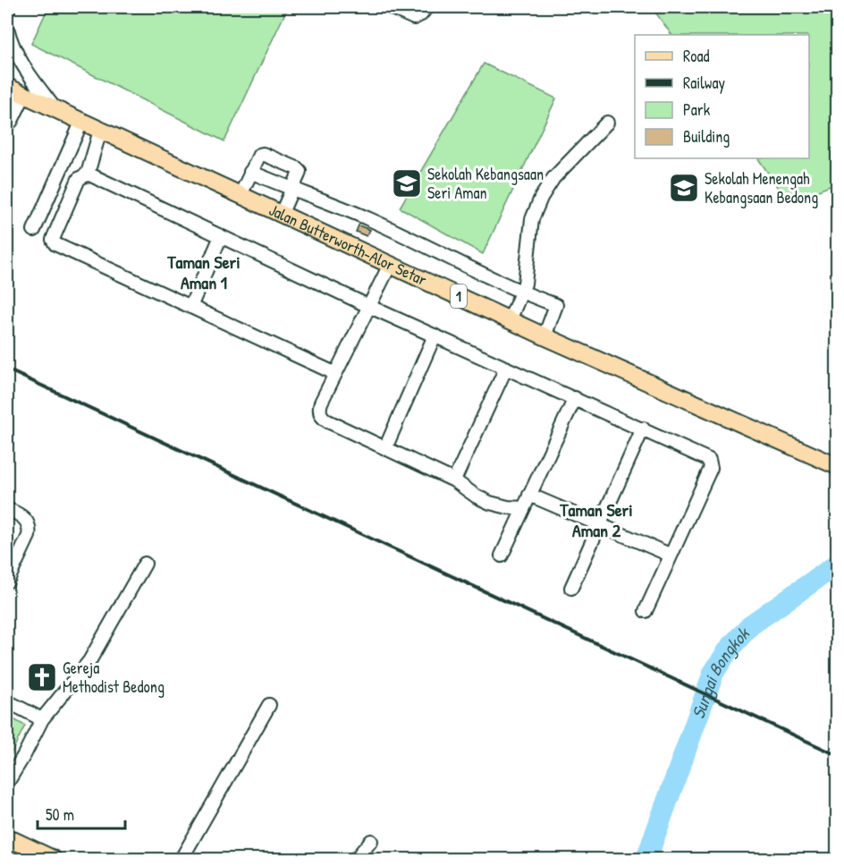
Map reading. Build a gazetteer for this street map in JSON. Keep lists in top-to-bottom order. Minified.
{"streets":{"main road":["Jalan Butterworth-Alor Setar","1"]},"districts":["Taman Seri Aman 1","Taman Seri Aman 2"],"water":["Sungai Bongkok"],"places":{"school or university":["Sekolah Kebangsaan Seri Aman","Sekolah Menengah Kebangsaan Bedong"],"church":["Gereja Methodist Bedong"]},"legend":["Road","Railway","Park","Building"],"scale_bar":"50 m"}
